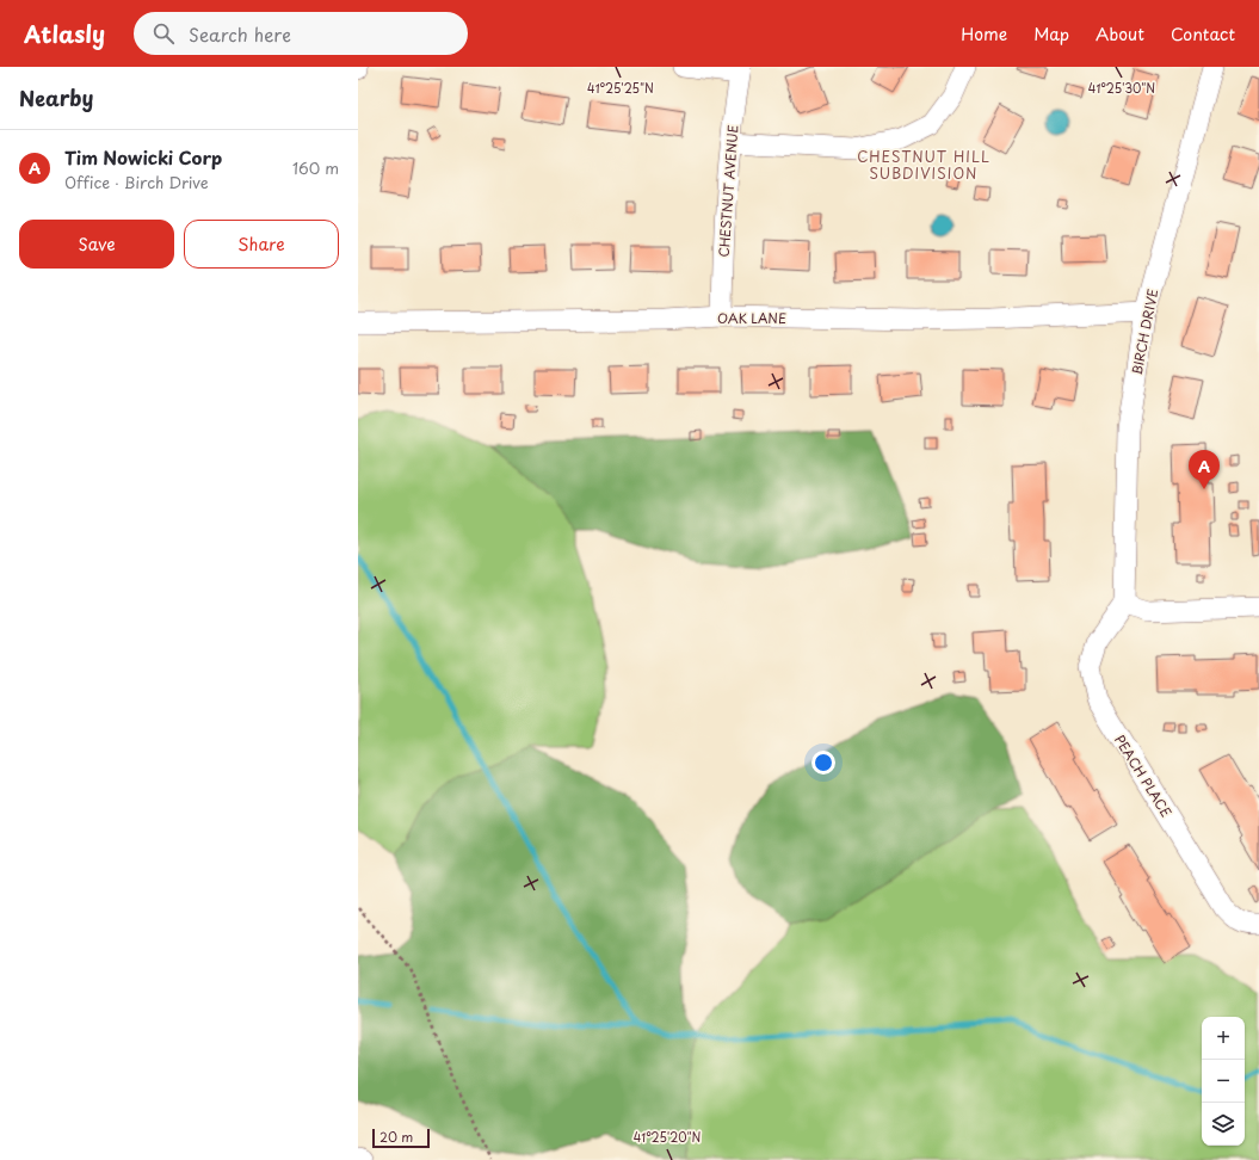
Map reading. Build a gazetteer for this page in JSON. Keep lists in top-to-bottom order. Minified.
{"streets":{"street":["CHESTNUT AVENUE","OAK LANE","BIRCH DRIVE","PEACH PLACE"]},"crossings":[["CHESTNUT AVENUE","OAK LANE"],["OAK LANE","BIRCH DRIVE"],["BIRCH DRIVE","PEACH PLACE"]],"districts":["CHESTNUT HILL SUBDIVISION"],"scale_bar":"20 m","page":{"header":"Atlasly","search":"Search here","nav":["Home","Map","About","Contact"],"heading":"Nearby","list":[{"mark":"A","name":"Tim Nowicki Corp","note":"Office · Birch Drive","value":"160 m"}],"buttons":["Save","Share"],"pins":"A","map_buttons":["+","−"],"scale":"20 m"},"coordinates":["41°25'25\"N","41°25'30\"N","41°25'20\"N"]}
